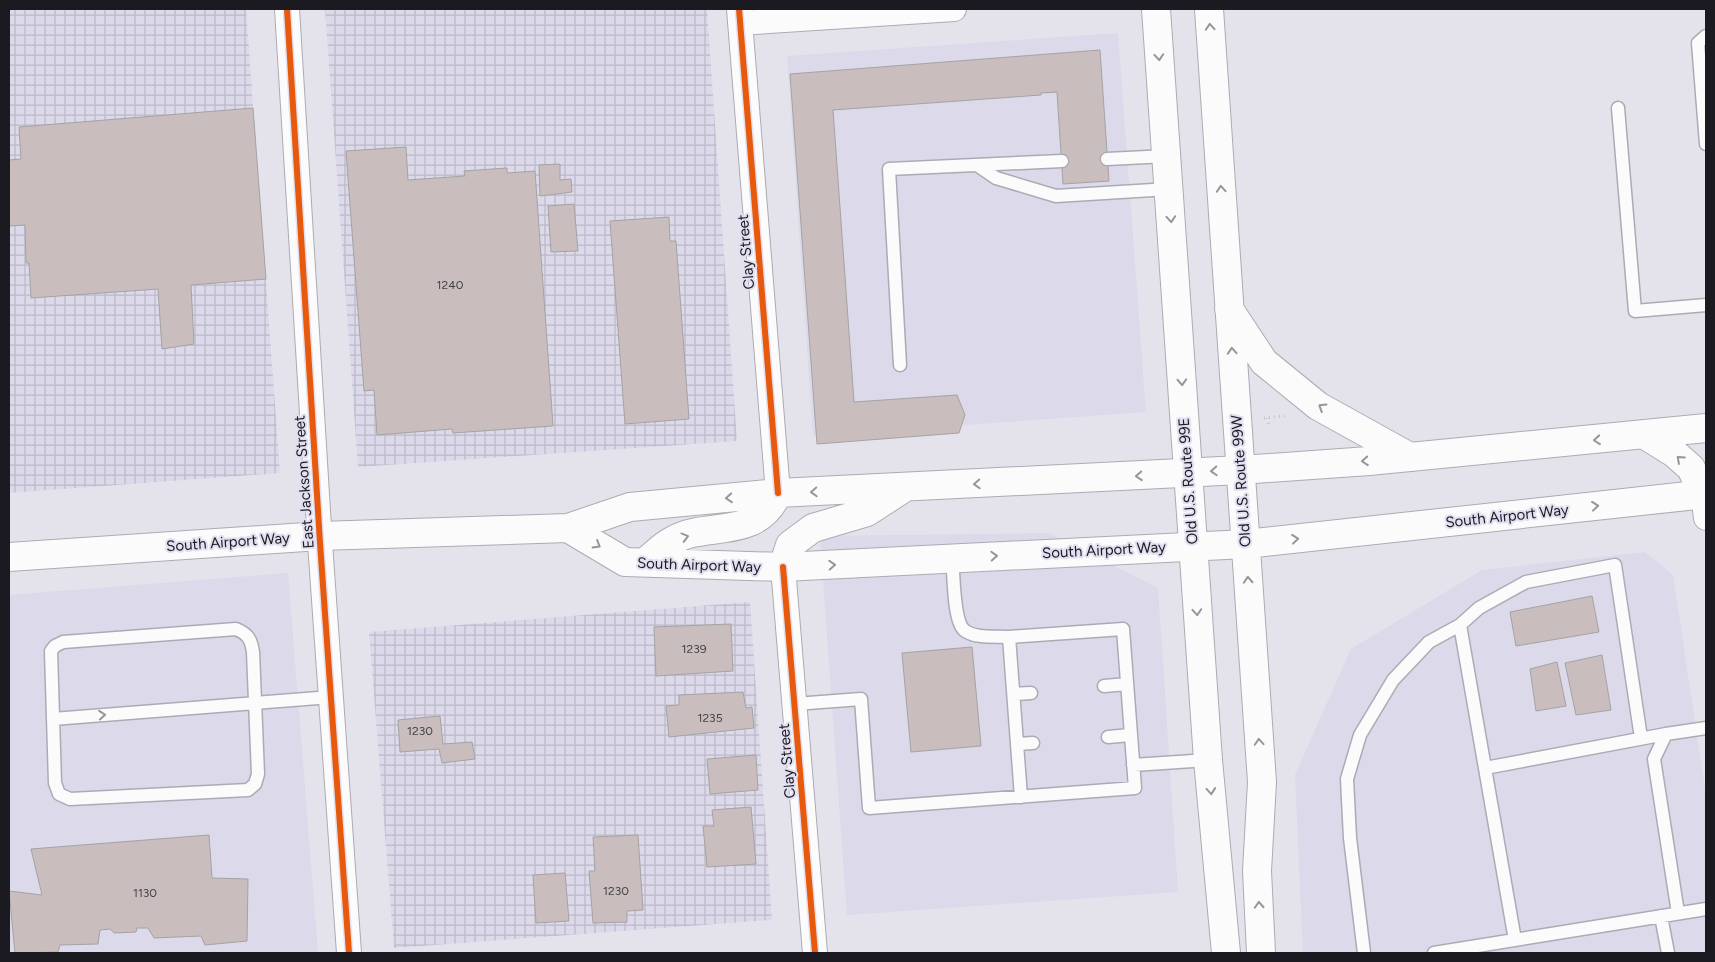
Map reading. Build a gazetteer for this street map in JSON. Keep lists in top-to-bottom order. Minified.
{"streets":{"main road":["Old U.S. Route 99E","Old U.S. Route 99W","South Airport Way"],"street":["Clay Street","East Jackson Street"]},"crossings":[["Clay Street","South Airport Way"],["Old U.S. Route 99E","South Airport Way"],["Old U.S. Route 99W","South Airport Way"],["East Jackson Street","South Airport Way"]],"one_way":["Old U.S. Route 99E","Old U.S. Route 99W"],"house_numbers":["1240","1239","1235","1230","1230","1130"]}
